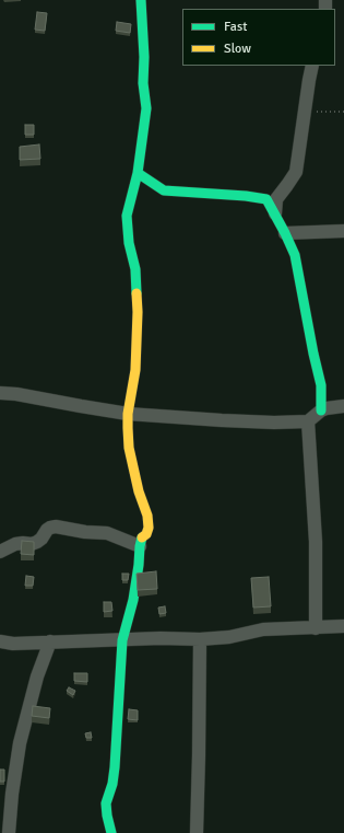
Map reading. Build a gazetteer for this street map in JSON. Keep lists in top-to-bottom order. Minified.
{"legend":["Fast","Slow"]}
